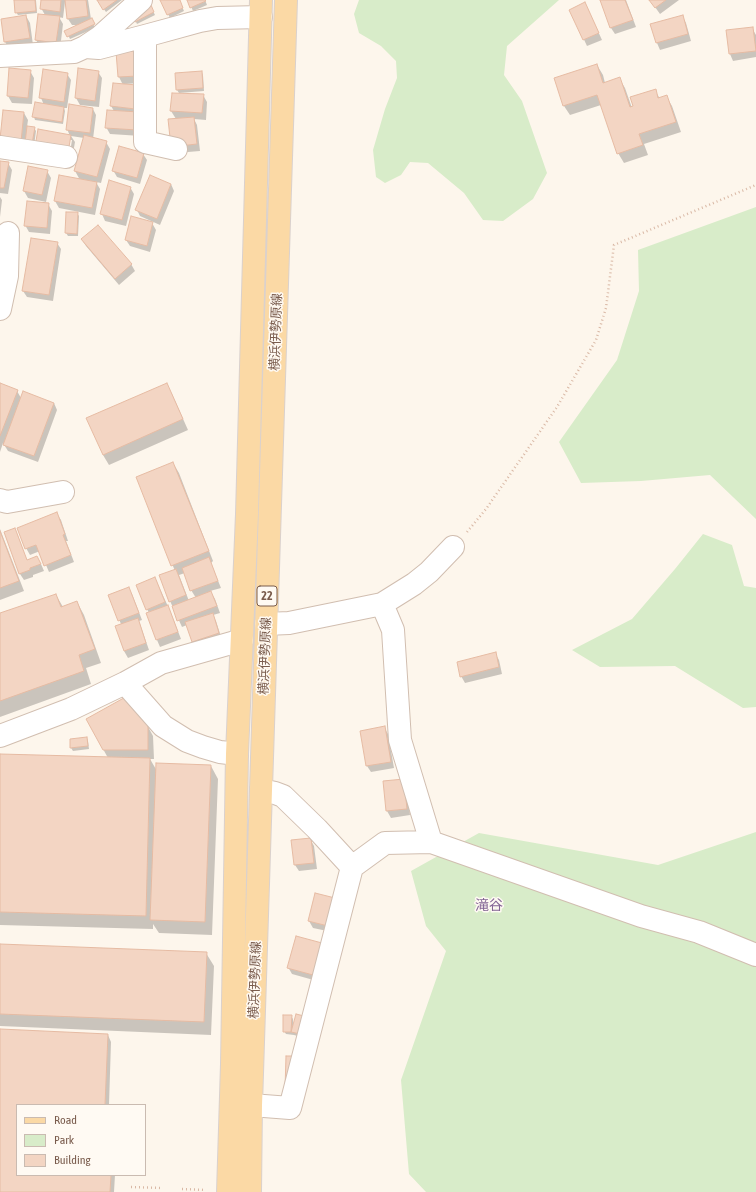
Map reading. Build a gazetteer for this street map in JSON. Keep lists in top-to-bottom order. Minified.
{"streets":{"main road":["横浜伊勢原線","22"]},"districts":["滝谷"],"legend":["Road","Park","Building"]}
